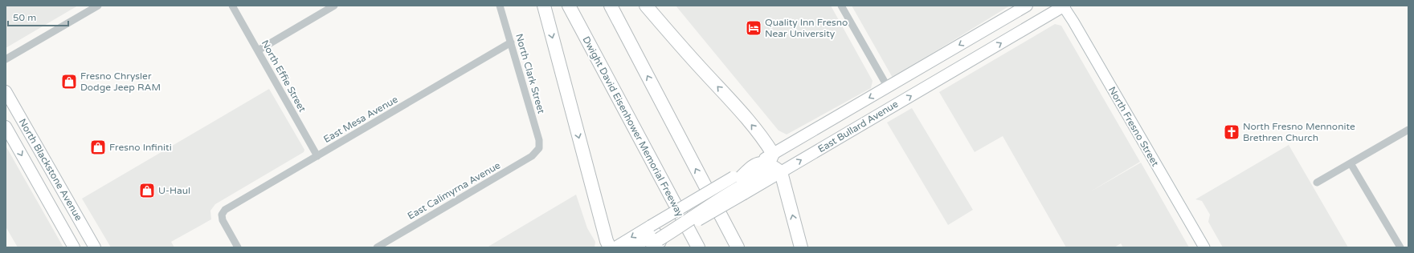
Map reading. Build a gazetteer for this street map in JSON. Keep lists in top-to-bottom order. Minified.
{"streets":{"highway":["Dwight David Eisenhower Memorial Freeway"],"main road":["East Bullard Avenue","North Fresno Street","North Blackstone Avenue"],"street":["North Clark Street","North Effie Street","East Mesa Avenue","East Calimyrna Avenue"]},"crossings":[["North Clark Street","East Mesa Avenue"],["North Clark Street","East Calimyrna Avenue"],["North Effie Street","East Mesa Avenue"],["East Bullard Avenue","North Fresno Street"]],"places":{"hotel":["Quality Inn Fresno Near University"],"shop":["Fresno Chrysler Dodge Jeep RAM","Fresno Infiniti","U-Haul"],"church":["North Fresno Mennonite Brethren Church"]},"scale_bar":"50 m"}
